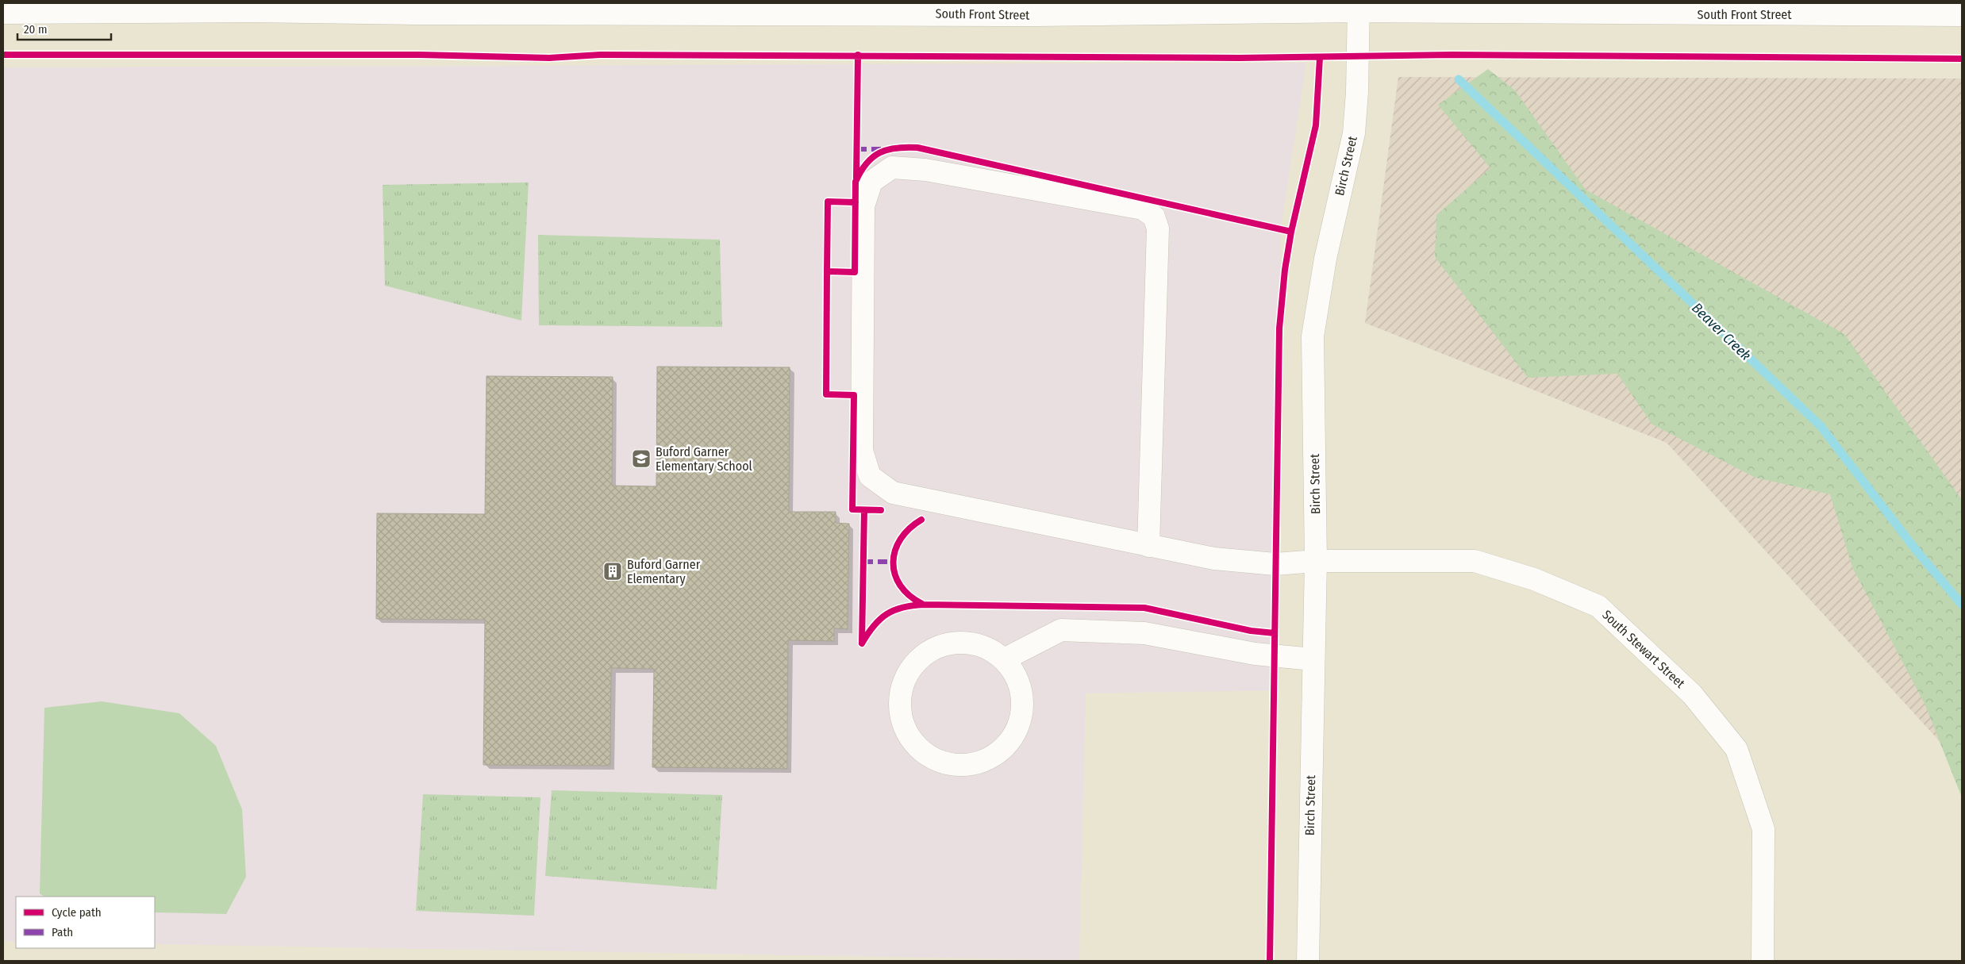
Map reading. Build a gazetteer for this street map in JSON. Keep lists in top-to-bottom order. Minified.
{"streets":{"street":["South Front Street","Birch Street","South Stewart Street"]},"crossings":[["South Front Street","Birch Street"],["Birch Street","South Stewart Street"]],"water":["Beaver Creek"],"places":{"school or university":["Buford Garner Elementary School"],"building":["Buford Garner Elementary"]},"legend":["Cycle path","Path"],"scale_bar":"20 m"}
